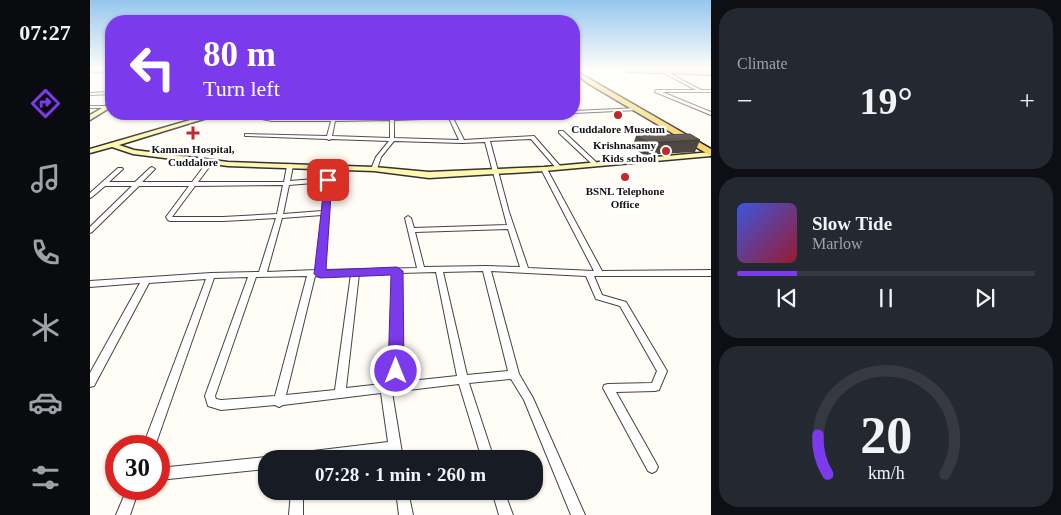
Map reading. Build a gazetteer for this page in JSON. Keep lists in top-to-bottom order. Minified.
{"places":{"other":["Cuddalore Museum","Krishnasamy Kids school","BSNL Telephone Office"],"health":["Kannan Hospital, Cuddalore"]},"page":{"tabs":"07:27","tile":"Climate","turn":["80 m","Turn left"],"heat":["−","19°","+"],"song":["Slow Tide","Marlow"],"limit":"30","trip":"07:28 · 1 min · 260 m","gauge":["20","km/h"]}}
